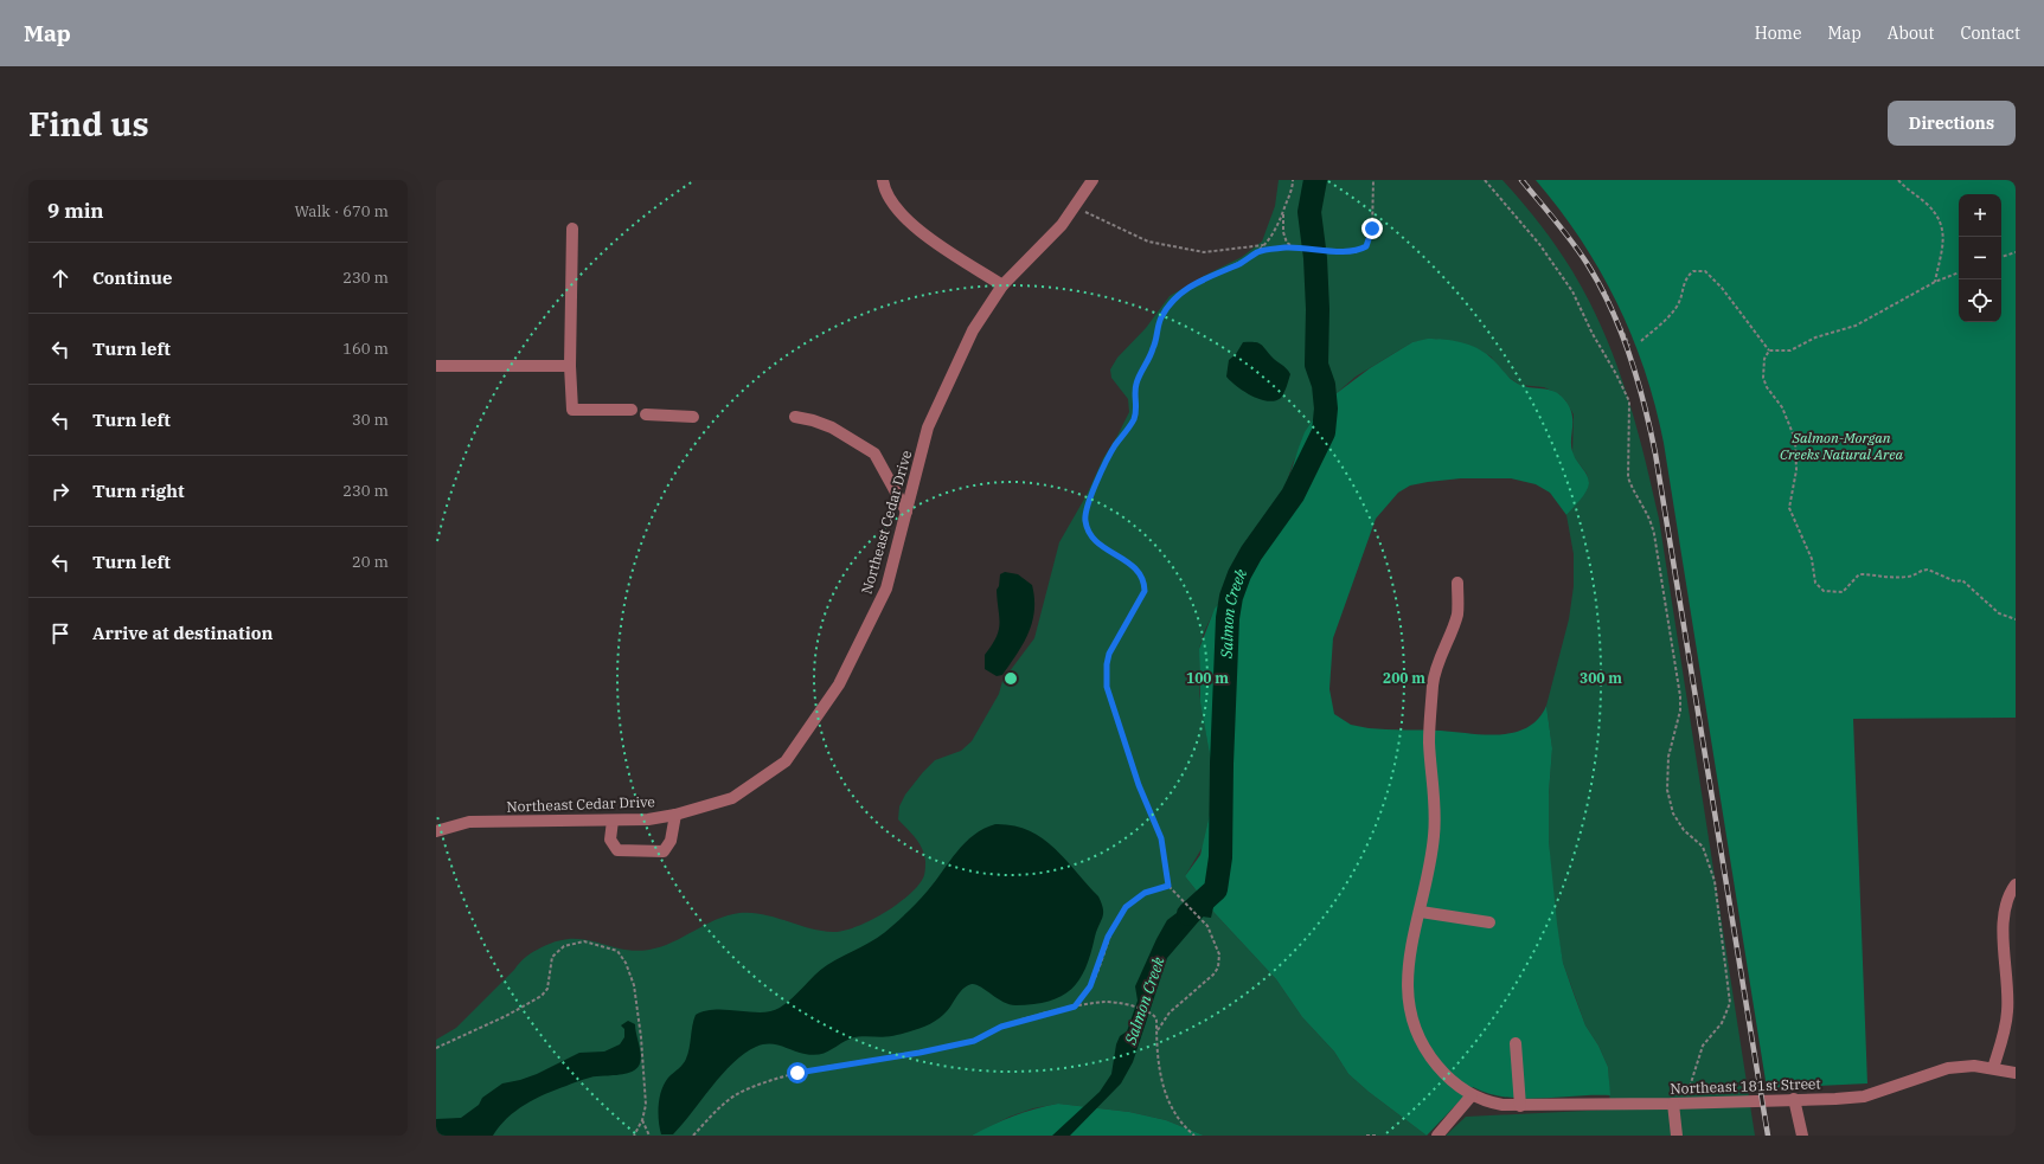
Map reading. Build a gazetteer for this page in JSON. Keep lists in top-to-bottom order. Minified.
{"streets":{"street":["Northeast Cedar Drive","Northeast 181st Street"]},"water":["Salmon Creek"],"parks":["Salmon-Morgan Creeks Natural Area"],"page":{"header":"Map","nav":["Home","Map","About","Contact"],"buttons":"Directions","title":"Find us","heading":["9 min","Walk · 670 m"],"map_buttons":["+","−"],"list":[["Continue","230 m"],["Turn left","160 m"],["Turn left","30 m"],["Turn right","230 m"],["Turn left","20 m"],"Arrive at destination"]},"rings":["100 m","200 m","300 m"]}
